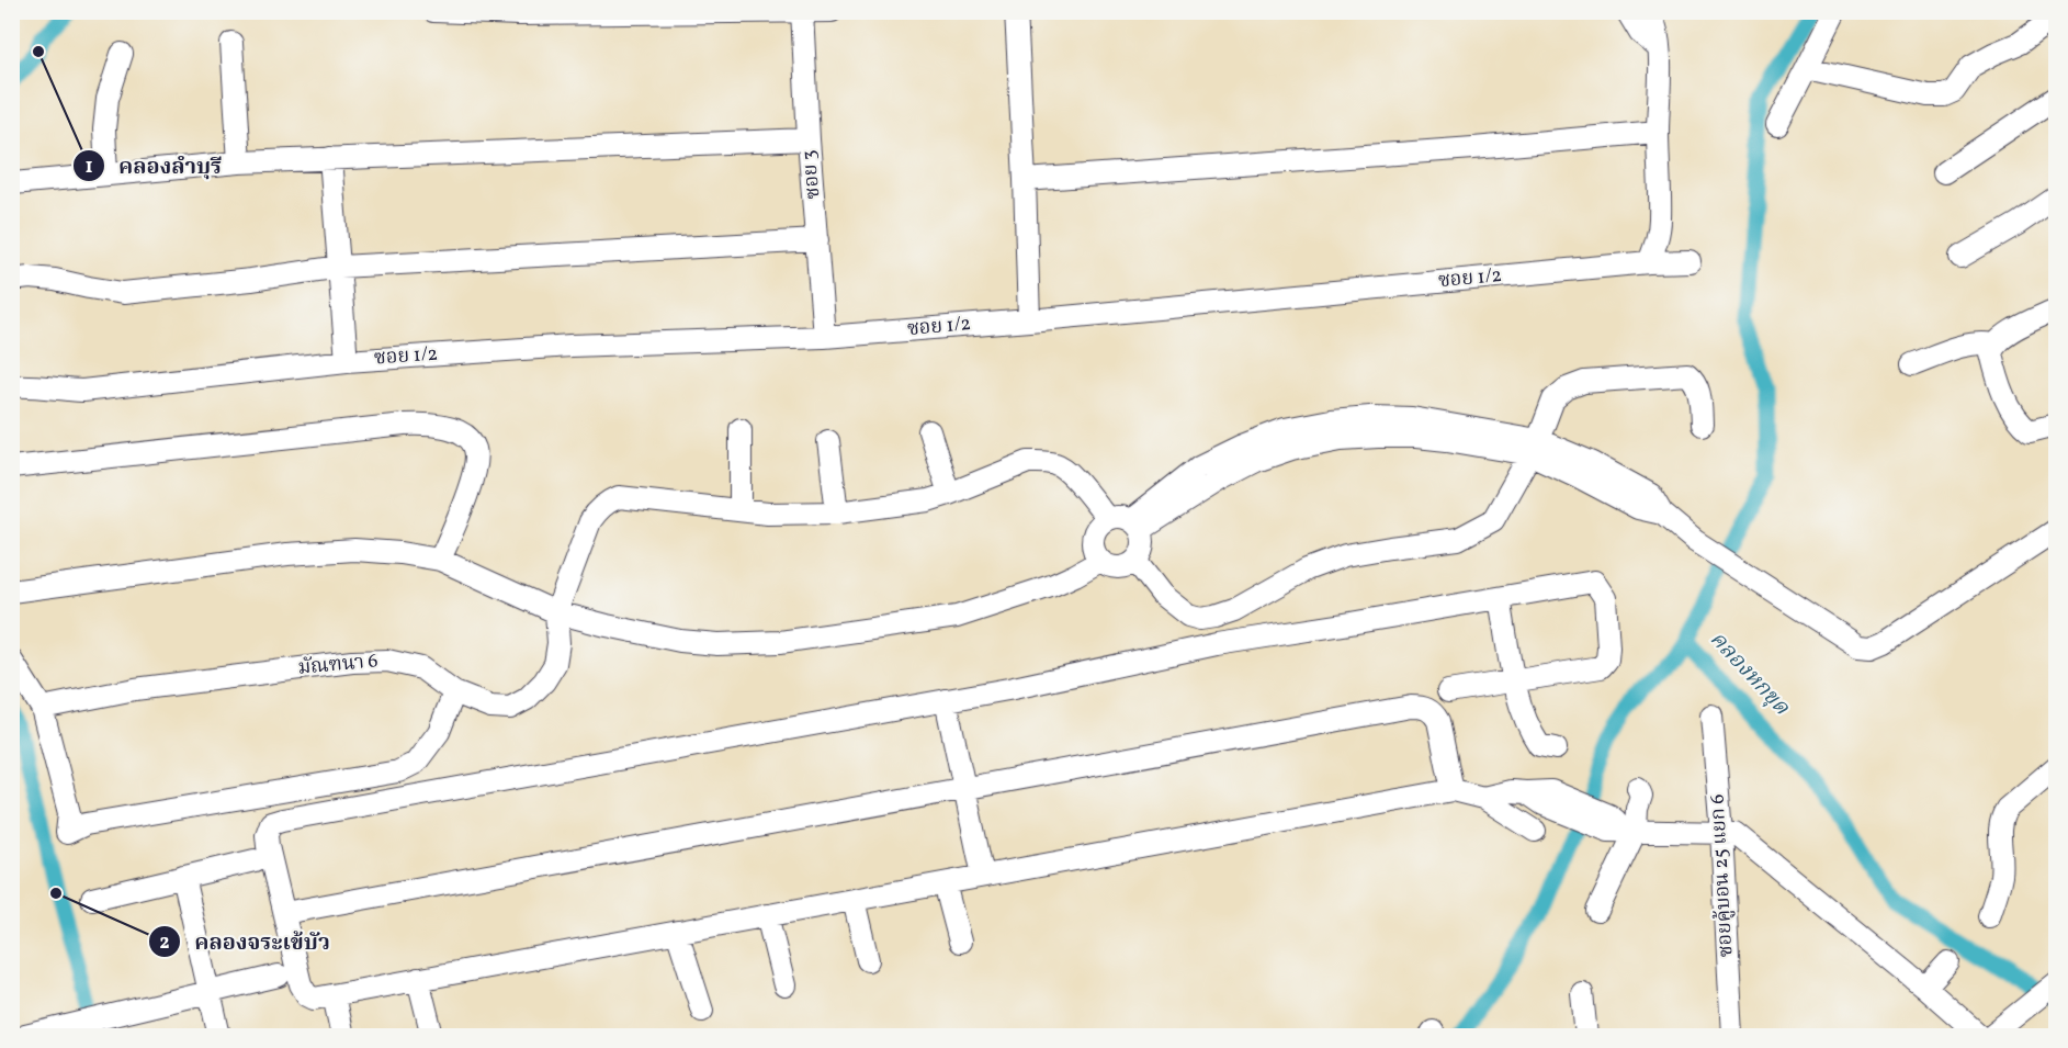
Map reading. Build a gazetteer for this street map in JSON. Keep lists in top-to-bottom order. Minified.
{"streets":{"street":["ซอย 3","ซอย 1/2","มัณฑนา 6","ซอยคู้บอน 25 แยก 6"]},"crossings":[["ซอย 3","ซอย 1/2"]],"water":["คลองหกขุด"],"places":["คลองลำบุรี","คลองจระเข้บัว"]}
